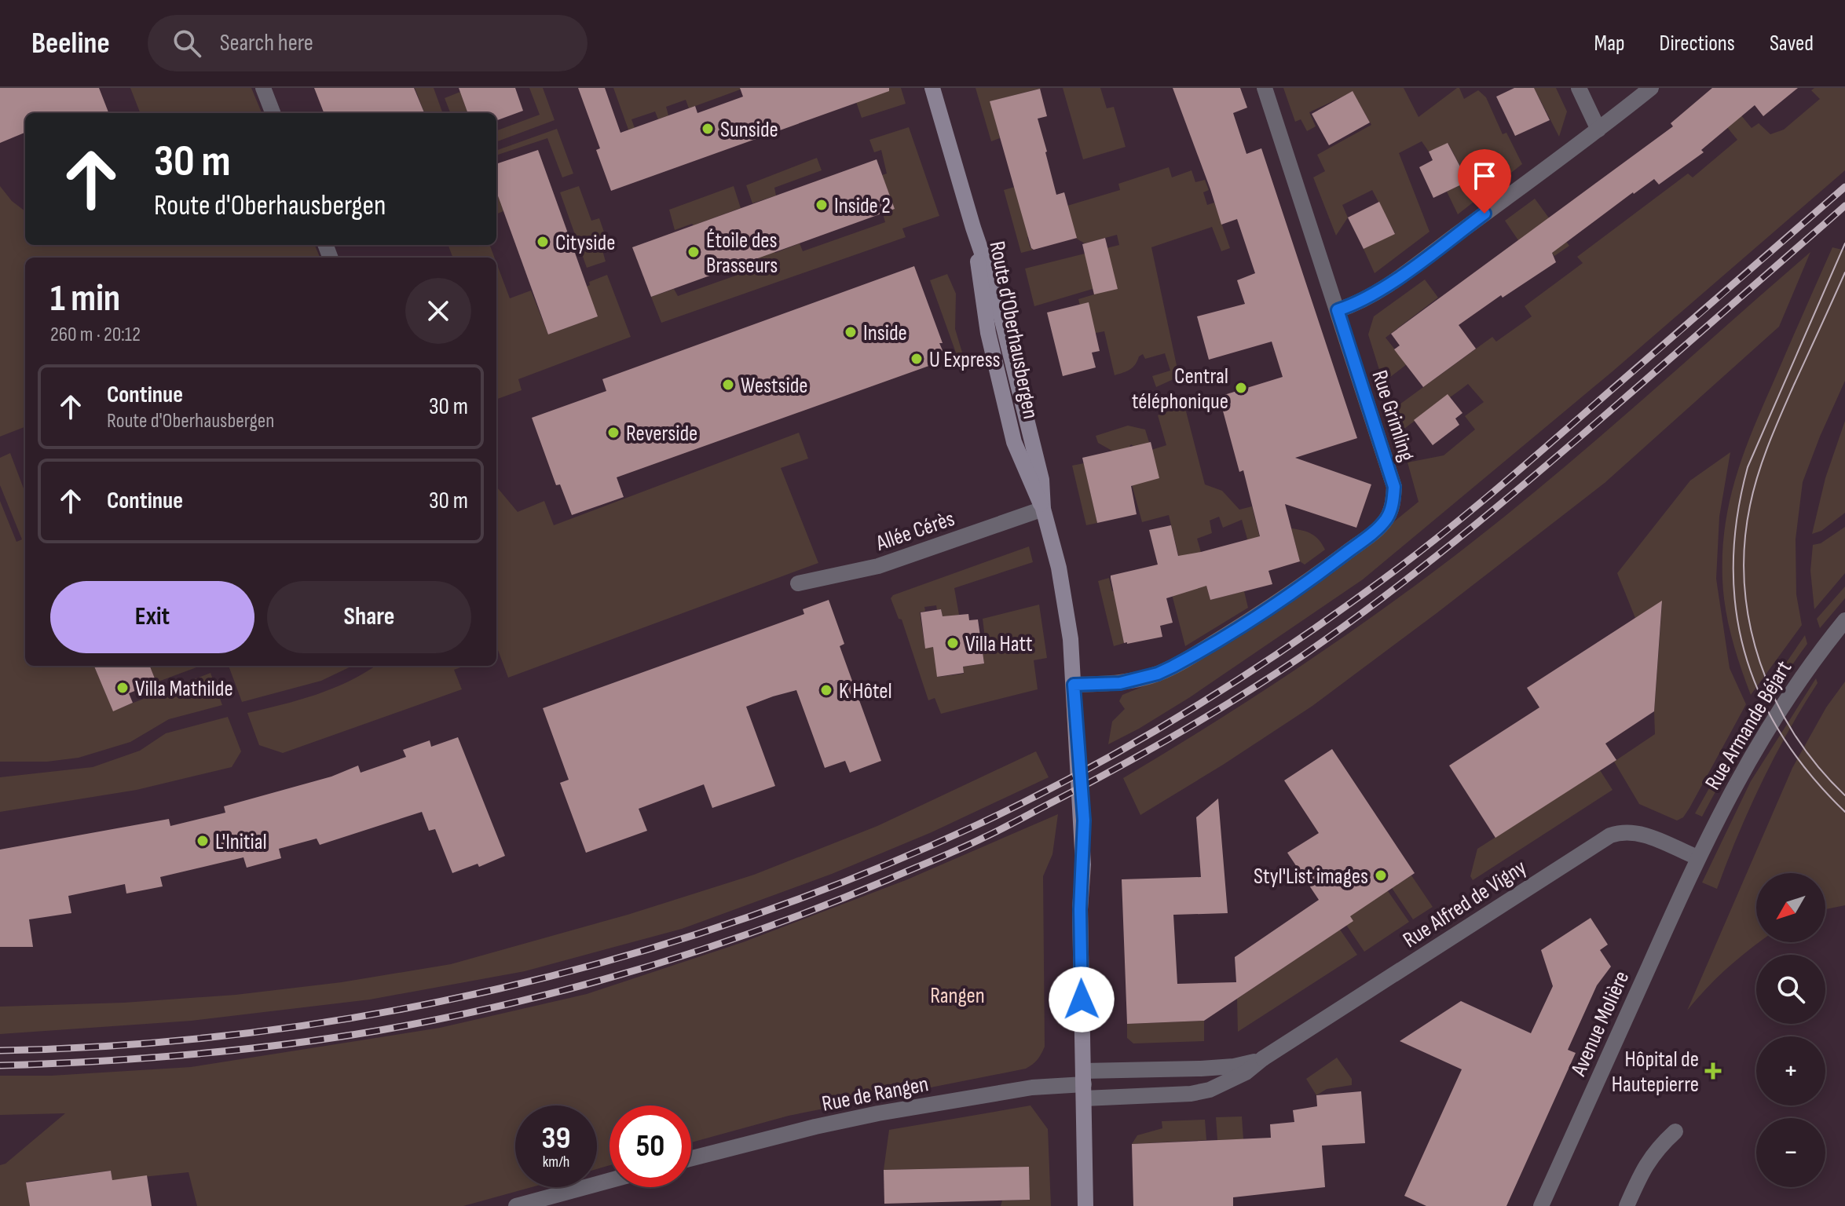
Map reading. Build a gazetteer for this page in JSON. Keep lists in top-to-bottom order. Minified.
{"streets":{"main road":["Route d'Oberhausbergen"],"street":["Rue Grimling","Allée Cérès","Rue Armande Béjart","Rue Alfred de Vigny","Avenue Molière","Rue de Rangen"]},"crossings":[["Route d'Oberhausbergen","Rue Grimling"],["Route d'Oberhausbergen","Allée Cérès"],["Route d'Oberhausbergen","Rue Alfred de Vigny"],["Route d'Oberhausbergen","Rue de Rangen"],["Rue Armande Béjart","Rue Alfred de Vigny"],["Rue Armande Béjart","Avenue Molière"],["Rue Alfred de Vigny","Avenue Molière"],["Rue Alfred de Vigny","Rue de Rangen"]],"parks":["Rangen"],"places":{"other":["Sunside","Inside 2","Cityside","Étoile des Brasseurs","Inside","U Express","Westside","Central téléphonique","Reverside","Villa Hatt","Villa Mathilde","K Hôtel","L'Initial","Styl'List images"],"health":["Hôpital de Hautepierre"]},"north":"bottom left","page":{"header":"Beeline","search":"Search here","nav":["Map","Directions","Saved"],"turn":["30 m","Route d'Oberhausbergen"],"heading":["1 min","260 m · 20:12"],"list":[{"name":"Continue","note":"Route d'Oberhausbergen","value":"30 m"},{"name":"Continue","value":"30 m"}],"buttons":["Exit","Share"],"map_buttons":["+","−"],"speed":"39 km/h","limit":"50"}}
